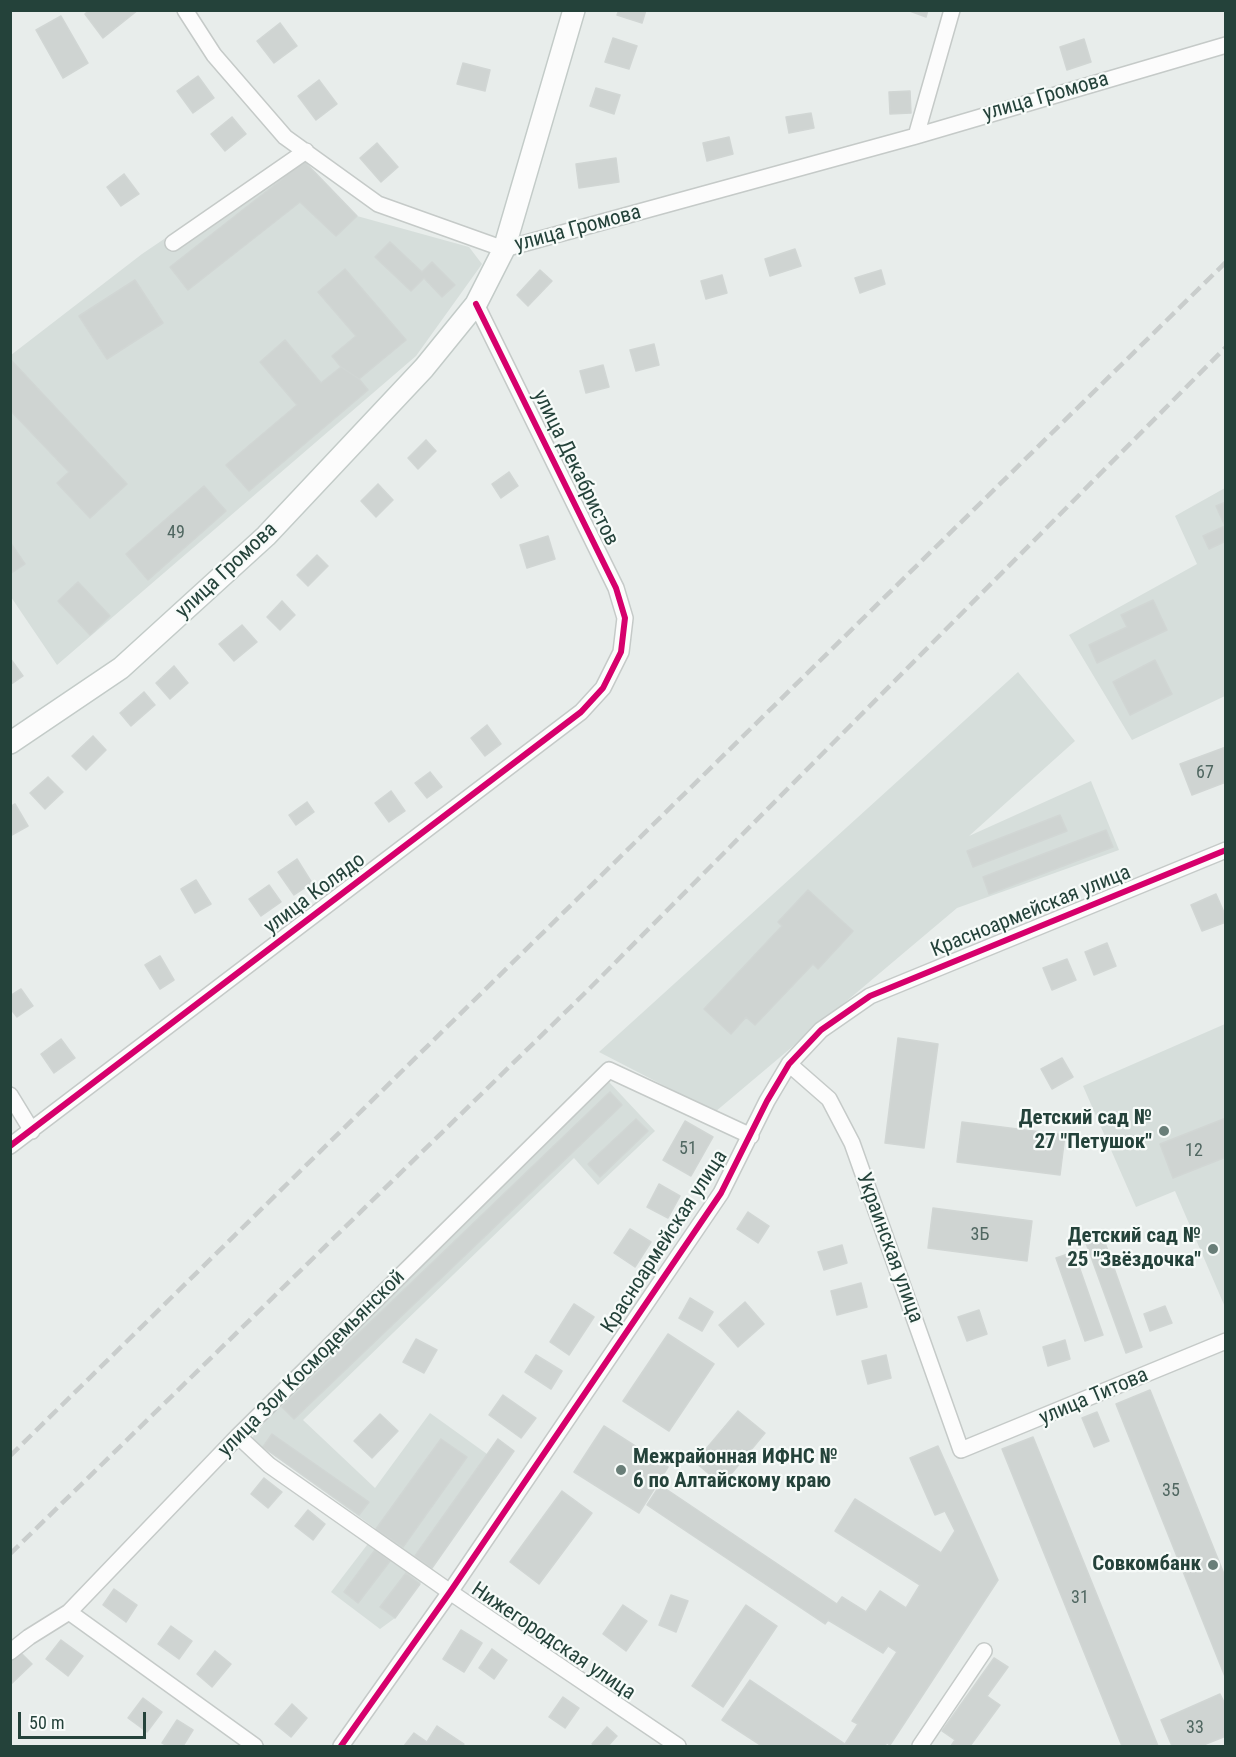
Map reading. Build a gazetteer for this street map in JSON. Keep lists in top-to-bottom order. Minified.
{"streets":{"street":["улица Громова","улица Декабристов","улица Колядо","Красноармейская улица","Украинская улица","улица Зои Космодемьянской","улица Титова","Нижегородская улица"]},"crossings":[["улица Громова","улица Декабристов"],["улица Декабристов","улица Колядо"],["Красноармейская улица","Украинская улица"],["Красноармейская улица","улица Зои Космодемьянской"],["Красноармейская улица","Нижегородская улица"],["Украинская улица","улица Титова"],["улица Зои Космодемьянской","Нижегородская улица"]],"places":["Детский сад № 27 \"Петушок\"","Детский сад № 25 \"Звёздочка\"","Межрайонная ИФНС № 6 по Алтайскому краю","Совкомбанк"],"house_numbers":["49","67","51","12","3Б","35","31","33"],"scale_bar":"50 m"}
